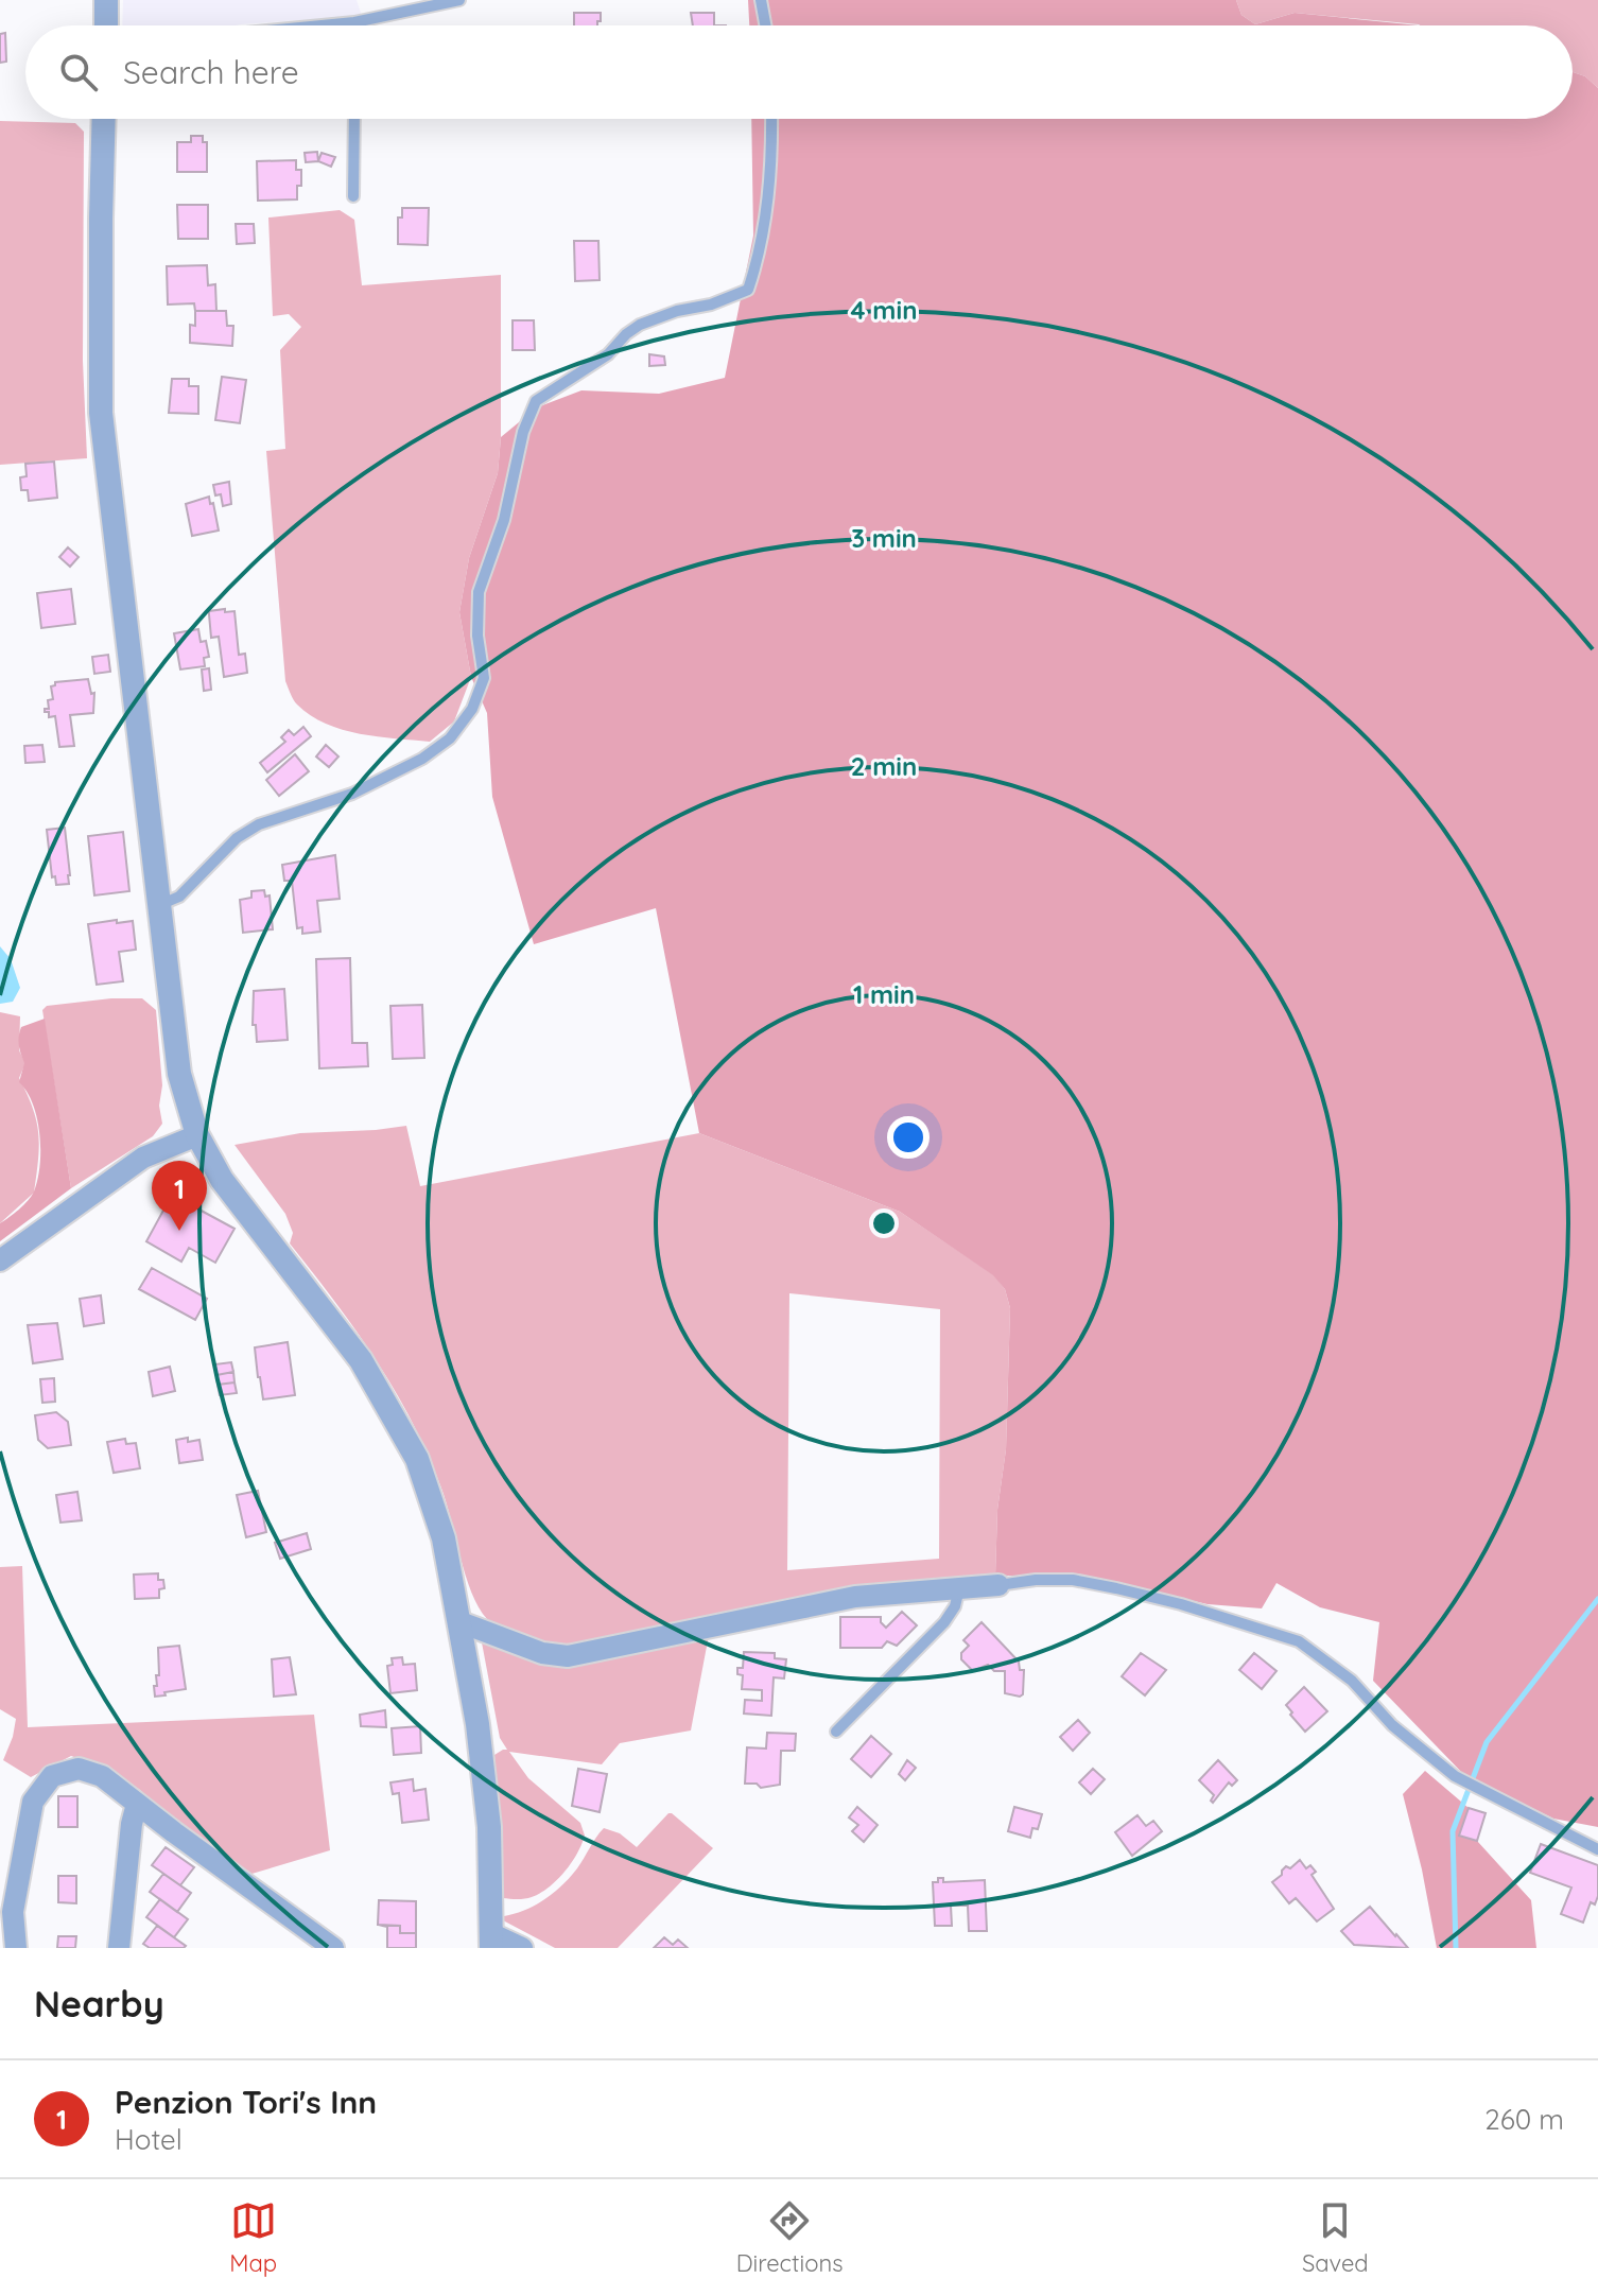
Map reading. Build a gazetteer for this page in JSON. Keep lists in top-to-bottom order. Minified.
{"page":{"search":"Search here","pins":"1","heading":"Nearby","list":[{"mark":"1","name":"Penzion Tori's Inn","note":"Hotel","value":"260 m"}],"nav":["Map","Directions","Saved"]},"rings":["4 min","3 min","2 min","1 min"]}
